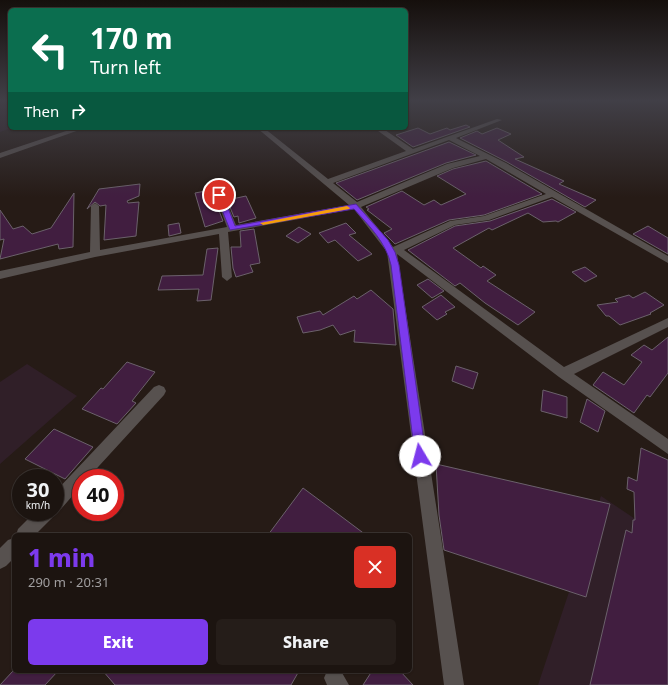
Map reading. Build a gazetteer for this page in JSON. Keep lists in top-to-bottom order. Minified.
{"page":{"turn":["170 m","Turn left"],"then":"Then","speed":"30 km/h","limit":"40","heading":["1 min","290 m · 20:31"],"buttons":["Exit","Share"]}}
